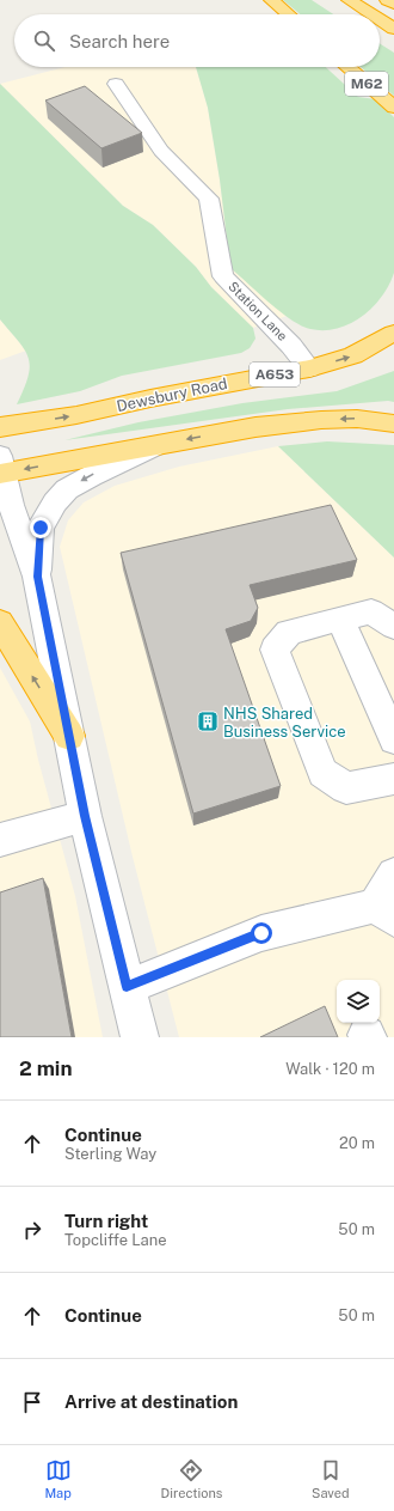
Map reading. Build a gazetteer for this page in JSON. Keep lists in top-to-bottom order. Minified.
{"streets":{"highway":["M62","A653","Dewsbury Road"],"street":["Station Lane"]},"crossings":[["Station Lane","Dewsbury Road"]],"places":{"building":["NHS Shared Business Service"]},"page":{"search":"Search here","heading":["2 min","Walk · 120 m"],"list":[["Continue","Sterling Way","20 m"],["Turn right","Topcliffe Lane","50 m"],["Continue","50 m"],"Arrive at destination"],"nav":["Map","Directions","Saved"]}}
